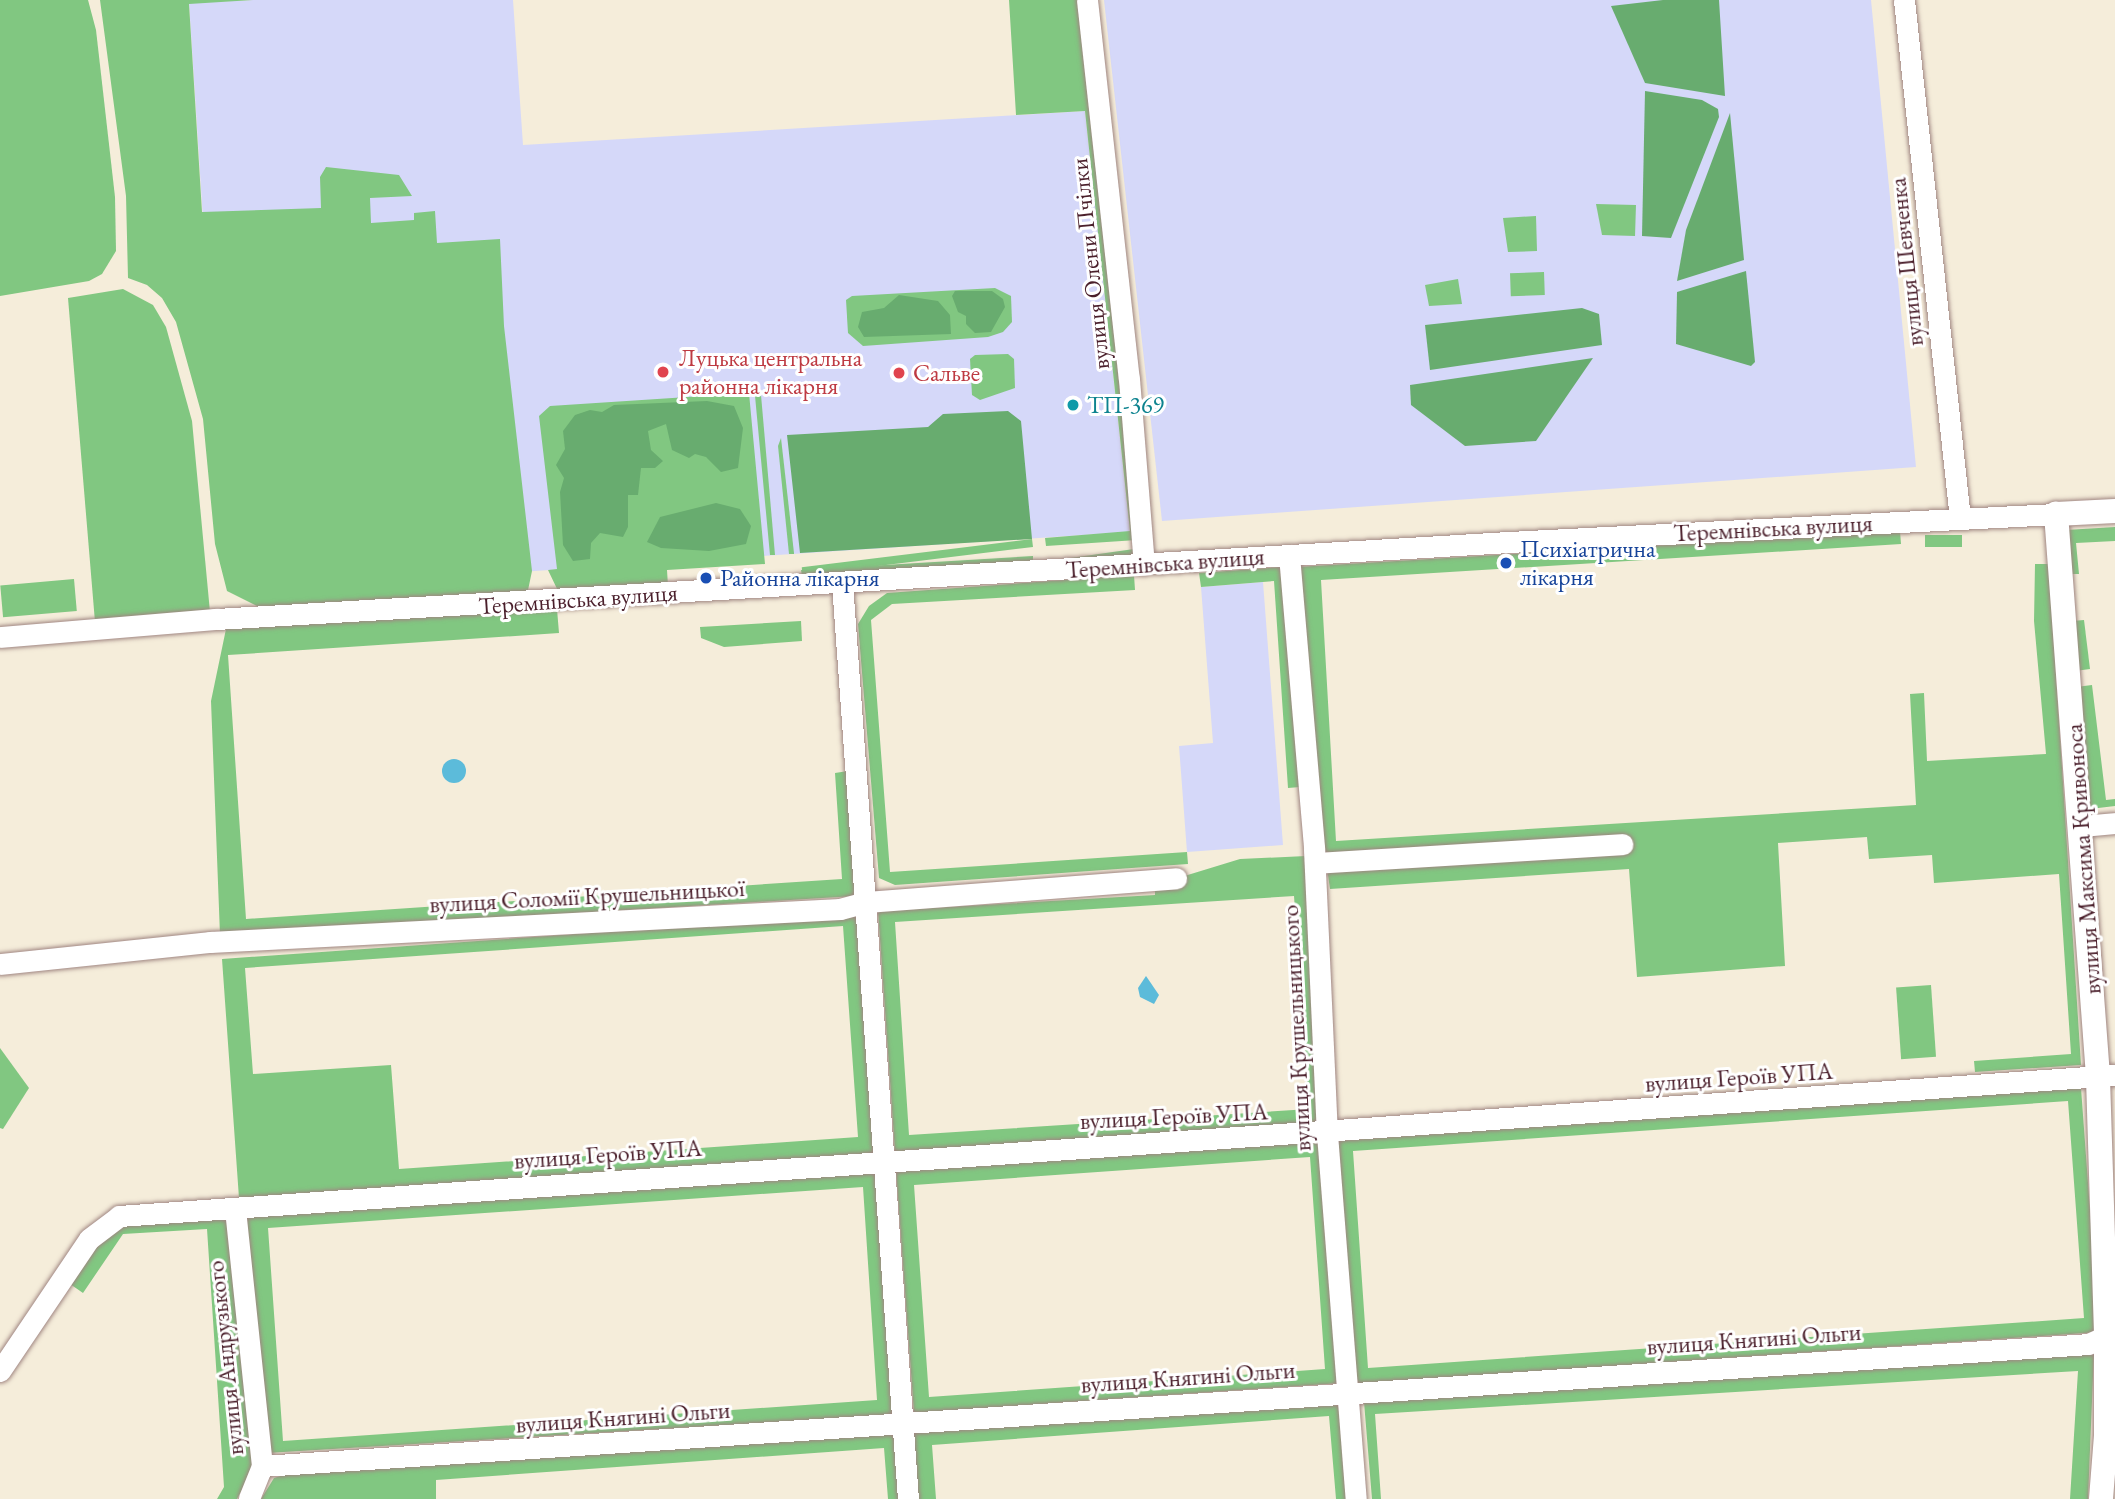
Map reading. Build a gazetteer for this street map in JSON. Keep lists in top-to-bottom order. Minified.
{"streets":{"street":["вулиця Шевченка","вулиця Олени Пчілки","Теремнівська вулиця","вулиця Максима Кривоноса","вулиця Соломії Крушельницької","вулиця Крушельницького","вулиця Героїв УПА","вулиця Княгині Ольги","вулиця Андрузького"]},"crossings":[["вулиця Шевченка","Теремнівська вулиця"],["вулиця Олени Пчілки","Теремнівська вулиця"],["Теремнівська вулиця","вулиця Максима Кривоноса"],["Теремнівська вулиця","вулиця Крушельницького"],["вулиця Максима Кривоноса","вулиця Героїв УПА"],["вулиця Максима Кривоноса","вулиця Княгині Ольги"],["вулиця Крушельницького","вулиця Героїв УПА"],["вулиця Крушельницького","вулиця Княгині Ольги"],["вулиця Героїв УПА","вулиця Андрузького"],["вулиця Княгині Ольги","вулиця Андрузького"]],"places":["Луцька центральна районна лікарня","Сальве","ТП-369","Психіатрична лікарня","Районна лікарня"]}
